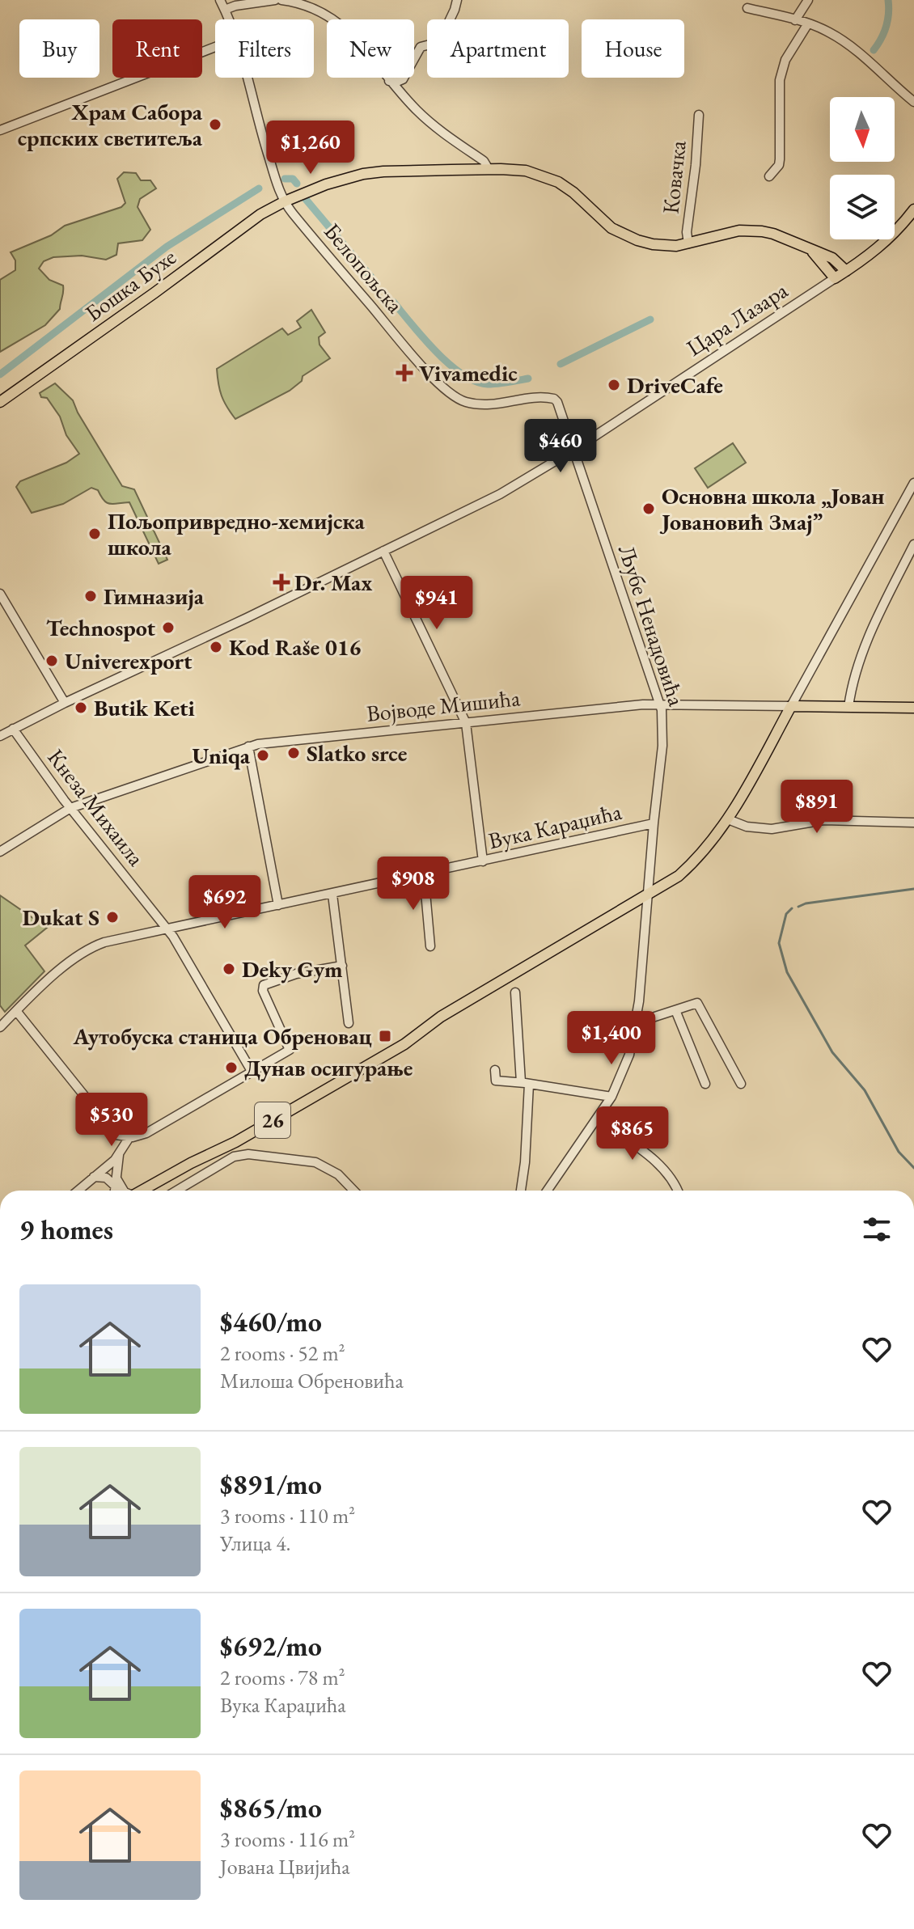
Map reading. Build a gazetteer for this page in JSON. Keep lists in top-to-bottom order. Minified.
{"streets":{"main road":["Бошка Бухе","Цара Лазара","Војводе Мишића","26"],"street":["Ковачка","Белопољска","Љубе Ненадовића","Кнеза Михаила","Вука Караџића"]},"crossings":[["Ковачка","Бошка Бухе"],["Белопољска","Бошка Бухе"],["Белопољска","Цара Лазара"],["Белопољска","Љубе Ненадовића"],["Бошка Бухе","Цара Лазара"],["Цара Лазара","Љубе Ненадовића"],["Цара Лазара","Кнеза Михаила"],["Љубе Ненадовића","Војводе Мишића"],["Љубе Ненадовића","Вука Караџића"],["Љубе Ненадовића","26"],["Војводе Мишића","Кнеза Михаила"],["Војводе Мишића","26"],["Кнеза Михаила","Вука Караџића"]],"places":{"other":["Храм Сабора српских светитеља","DriveCafe","Основна школа „Јован Јовановић Змај”","Пољопривредно-хемијска школа","Гимназија","Technospot","Kod Raše 016","Univerexport","Butik Keti","Slatko srce","Uniqa","Dukat S","Deky Gym","Дунав осигурање"],"health":["Vivamedic","Dr. Max"],"transit":["Аутобуска станица Обреновац"]},"north":"bottom","page":{"chip":["Buy","Rent","Filters","New","Apartment","House"],"price":["$1,260","$460","$941","$891","$908","$692","$1,400","$530","$865"],"heading":"9 homes","list":[{"name":"$460/mo","note":"2 rooms · 52 m² · Милоша Обреновића"},{"name":"$891/mo","note":"3 rooms · 110 m² · Улица 4."},{"name":"$692/mo","note":"2 rooms · 78 m² · Вука Караџића"},{"name":"$865/mo","note":"3 rooms · 116 m² · Јована Цвијића"}]}}
